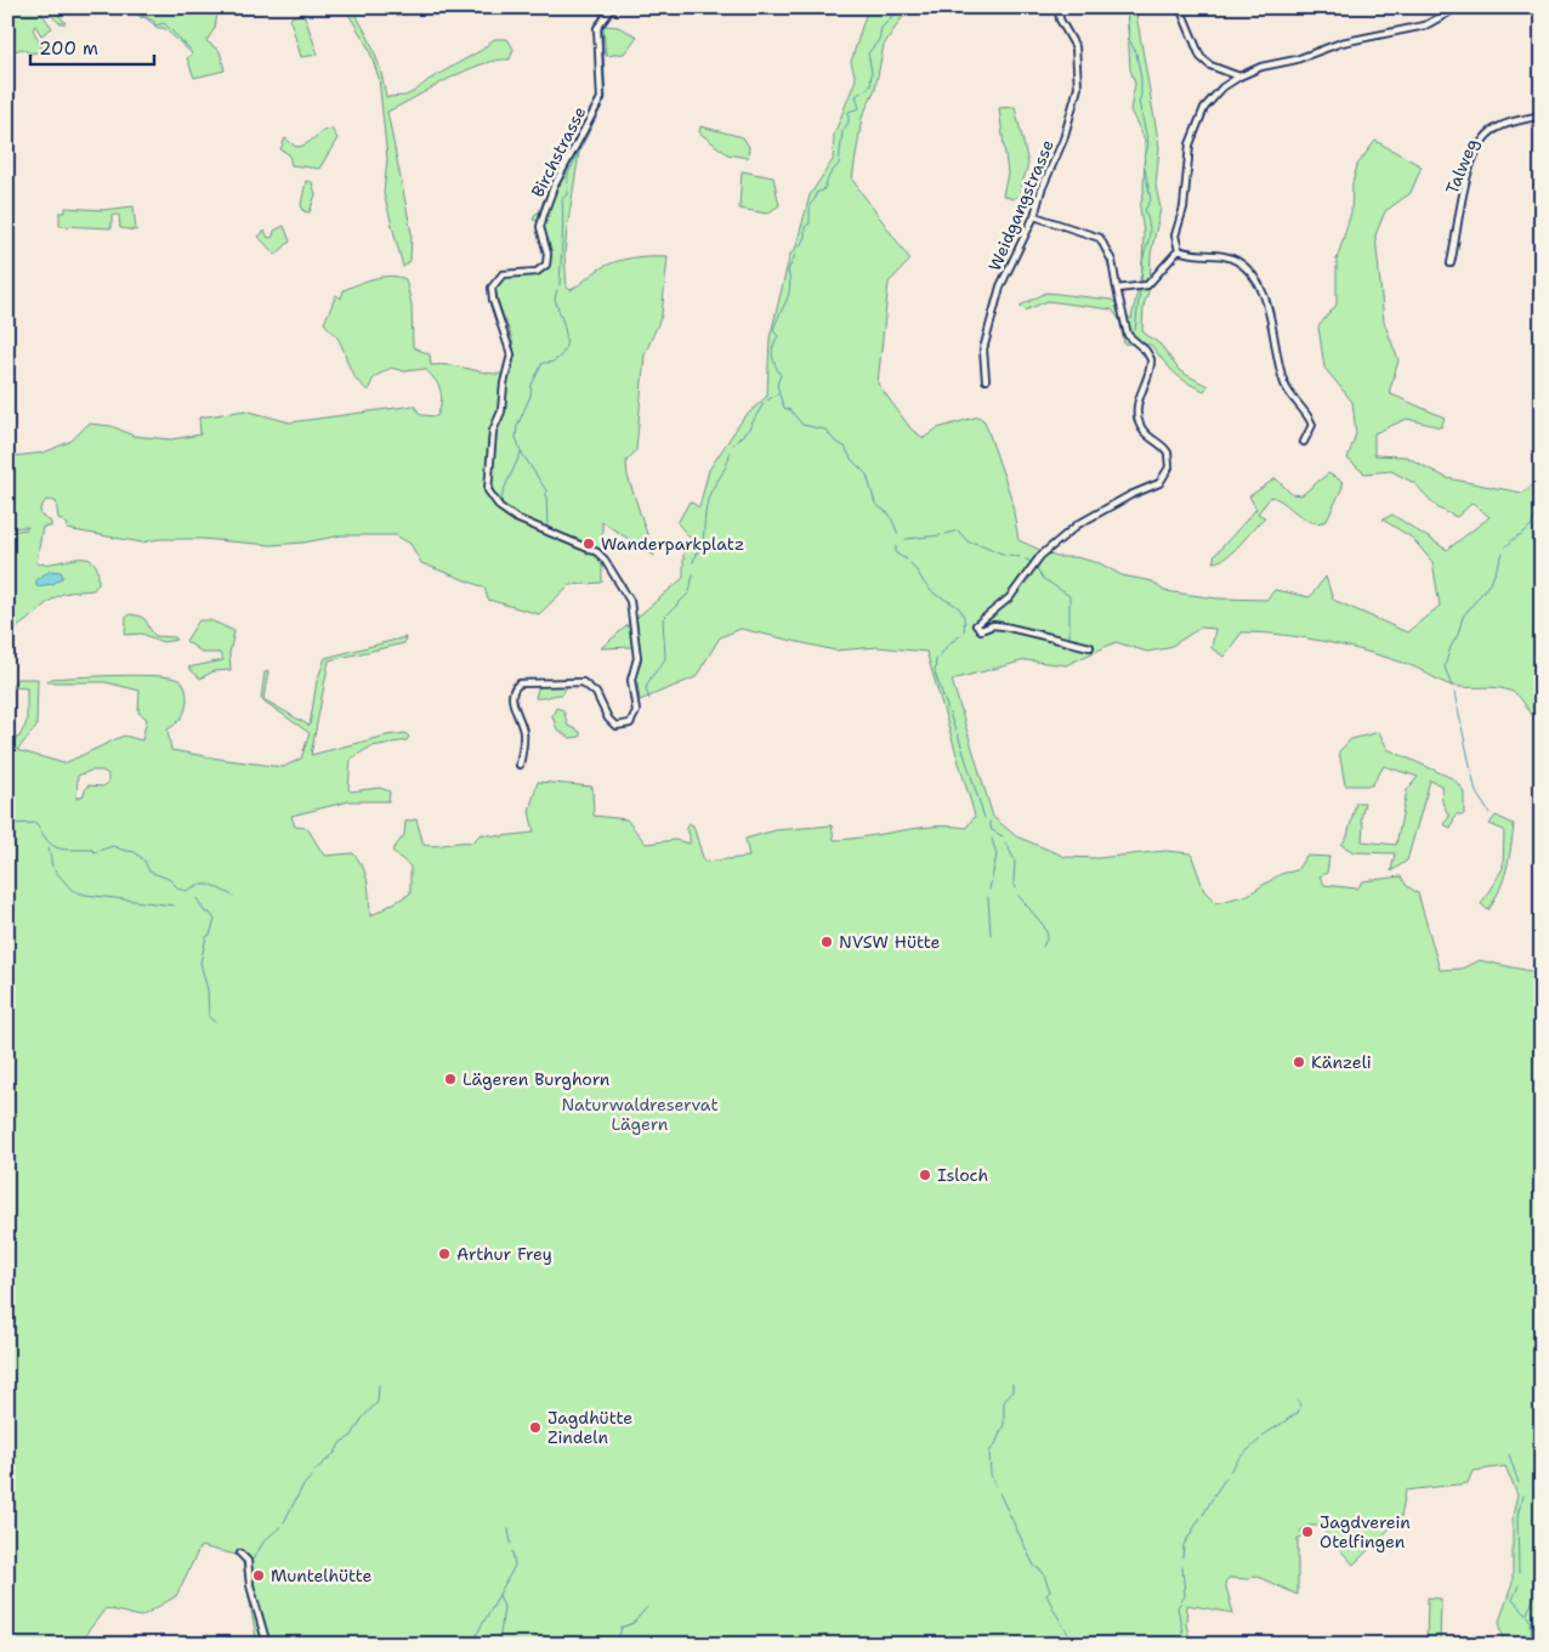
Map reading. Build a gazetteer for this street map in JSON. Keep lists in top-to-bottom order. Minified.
{"streets":{"street":["Birchstrasse","Talweg","Weidgangstrasse"]},"parks":["Naturwaldreservat Lägern"],"places":["Wanderparkplatz","NVSW Hütte","Känzeli","Lägeren Burghorn","Isloch","Arthur Frey","Jagdhütte Zindeln","Jagdverein Otelfingen","Muntelhütte"],"scale_bar":"200 m"}
